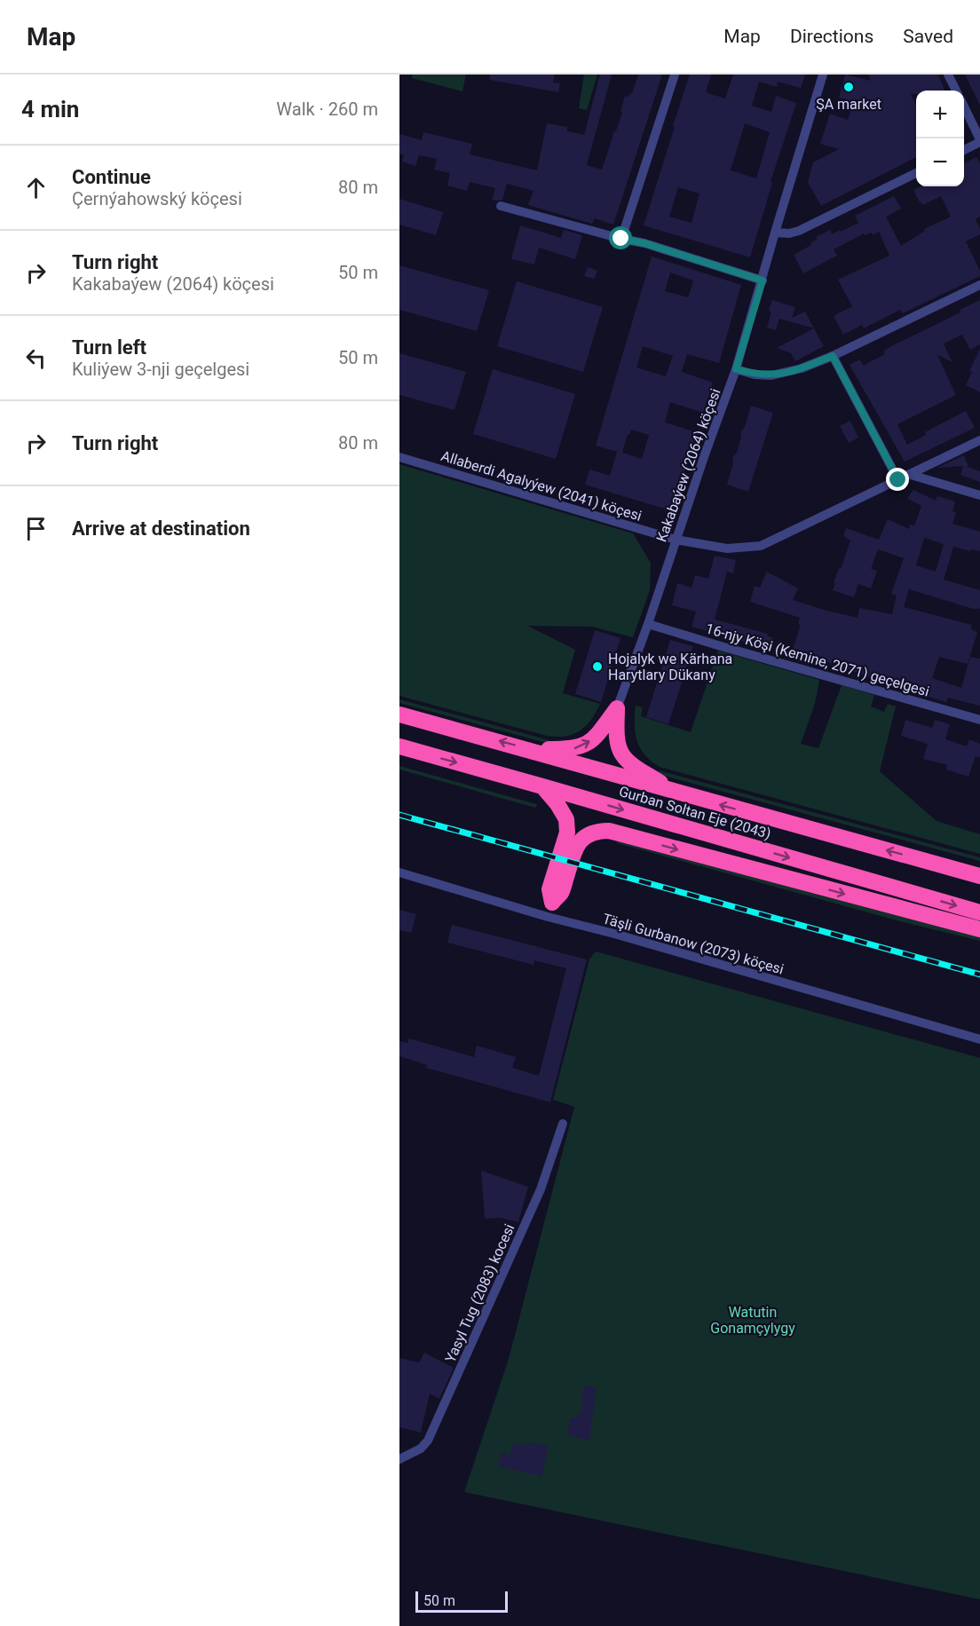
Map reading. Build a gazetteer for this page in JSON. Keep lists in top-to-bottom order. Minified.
{"streets":{"highway":["Gurban Soltan Eje (2043)"],"street":["Kakabaýew (2064) köçesi","Allaberdi Agalyýew (2041) köçesi","16-njy Köşi (Kemine, 2071) geçelgesi","Täşli Gurbanow (2073) köçesi","Yasyl Tug (2083) kocesi"]},"crossings":[["Kakabaýew (2064) köçesi","Allaberdi Agalyýew (2041) köçesi"],["Kakabaýew (2064) köçesi","16-njy Köşi (Kemine, 2071) geçelgesi"]],"parks":["Watutin Gonamçylygy"],"places":["ŞA market","Hojalyk we Kärhana Harytlary Dükany"],"scale_bar":"50 m","page":{"header":"Map","nav":["Map","Directions","Saved"],"heading":["4 min","Walk · 260 m"],"map_buttons":["+","−"],"list":[["Continue","Çernýahowský köçesi","80 m"],["Turn right","Kakabaýew (2064) köçesi","50 m"],["Turn left","Kuliýew 3-nji geçelgesi","50 m"],["Turn right","80 m"],"Arrive at destination"],"scale":"50 m"}}
